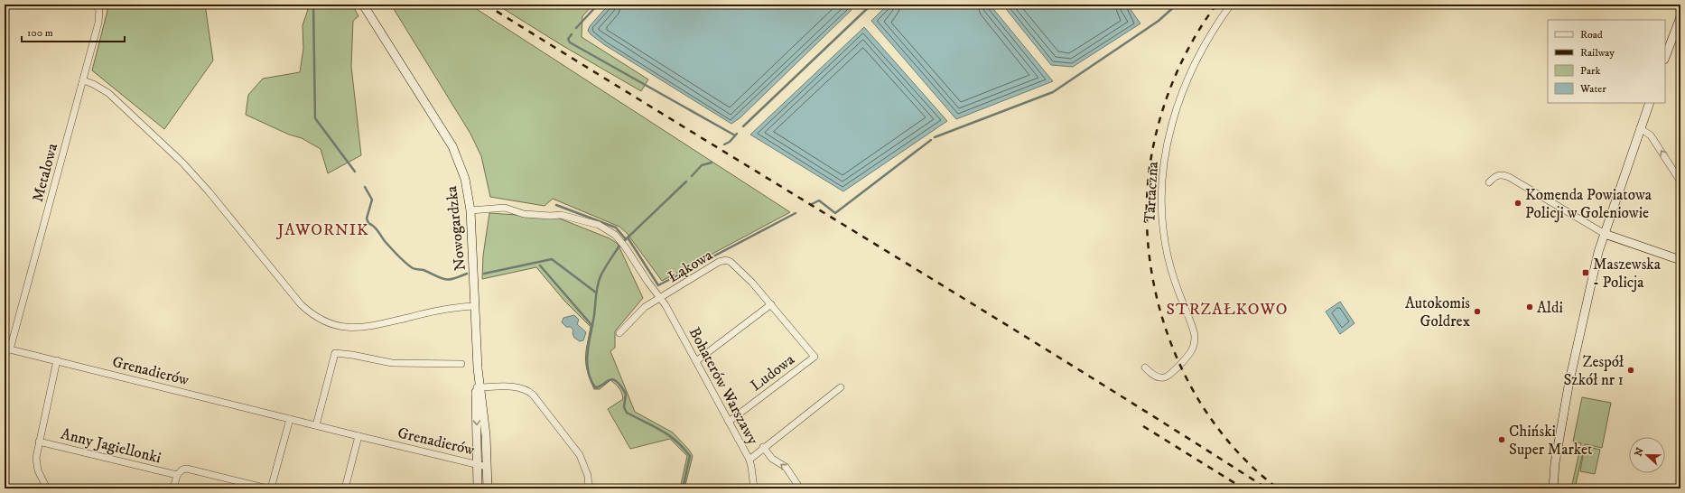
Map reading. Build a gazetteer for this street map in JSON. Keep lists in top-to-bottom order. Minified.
{"streets":{"street":["Metalowa","Tartaczna","Nowogardzka","Łąkowa","Grenadierów","Ludowa","Bohaterów Warszawy","Anny Jagiellonki"]},"crossings":[["Metalowa","Grenadierów"],["Nowogardzka","Grenadierów"],["Nowogardzka","Bohaterów Warszawy"],["Łąkowa","Ludowa"],["Łąkowa","Bohaterów Warszawy"],["Ludowa","Bohaterów Warszawy"]],"districts":["JAWORNIK","STRZAŁKOWO"],"places":{"other":["Komenda Powiatowa Policji w Goleniowie","Aldi","Autokomis Goldrex","Zespół Szkół nr 1","Chiński Super Market"],"transit":["Maszewska - Policja"]},"legend":["Road","Railway","Park","Water"],"scale_bar":"100 m","north":"left"}
